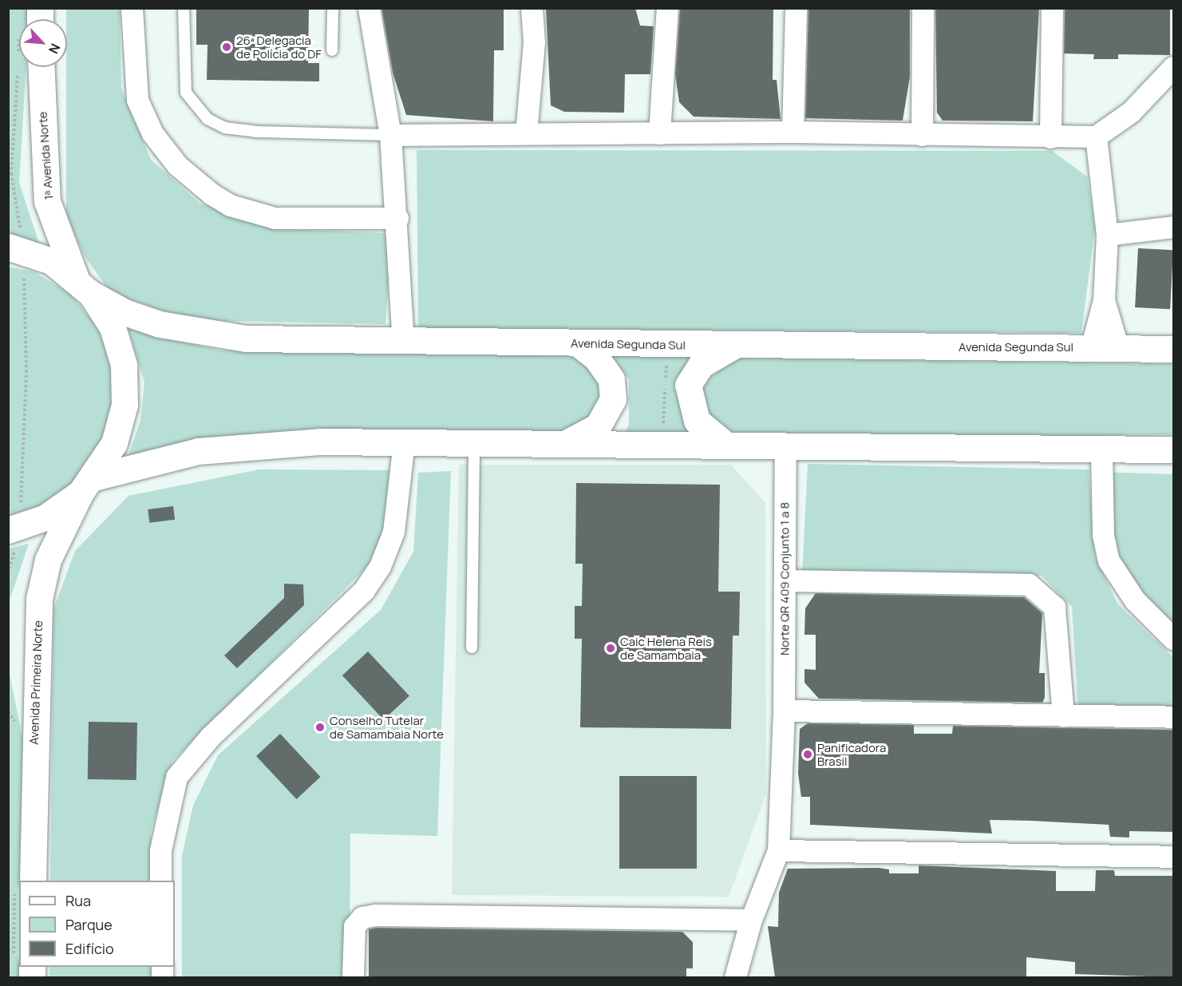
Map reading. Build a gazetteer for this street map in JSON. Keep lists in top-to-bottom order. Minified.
{"streets":{"main road":["1ᵃ Avenida Norte","Avenida Segunda Sul","Avenida Primeira Norte"],"street":["Norte QR 409 Conjunto 1 a 8"]},"crossings":[["1ᵃ Avenida Norte","Avenida Segunda Sul"],["1ᵃ Avenida Norte","Avenida Primeira Norte"],["Avenida Segunda Sul","Avenida Primeira Norte"]],"places":["26ª Delegacia de Polícia do DF","Caic Helena Reis de Samambaia","Conselho Tutelar de Samambaia Norte","Panificadora Brasil"],"legend":["Rua","Parque","Edifício"],"north":"bottom right"}
